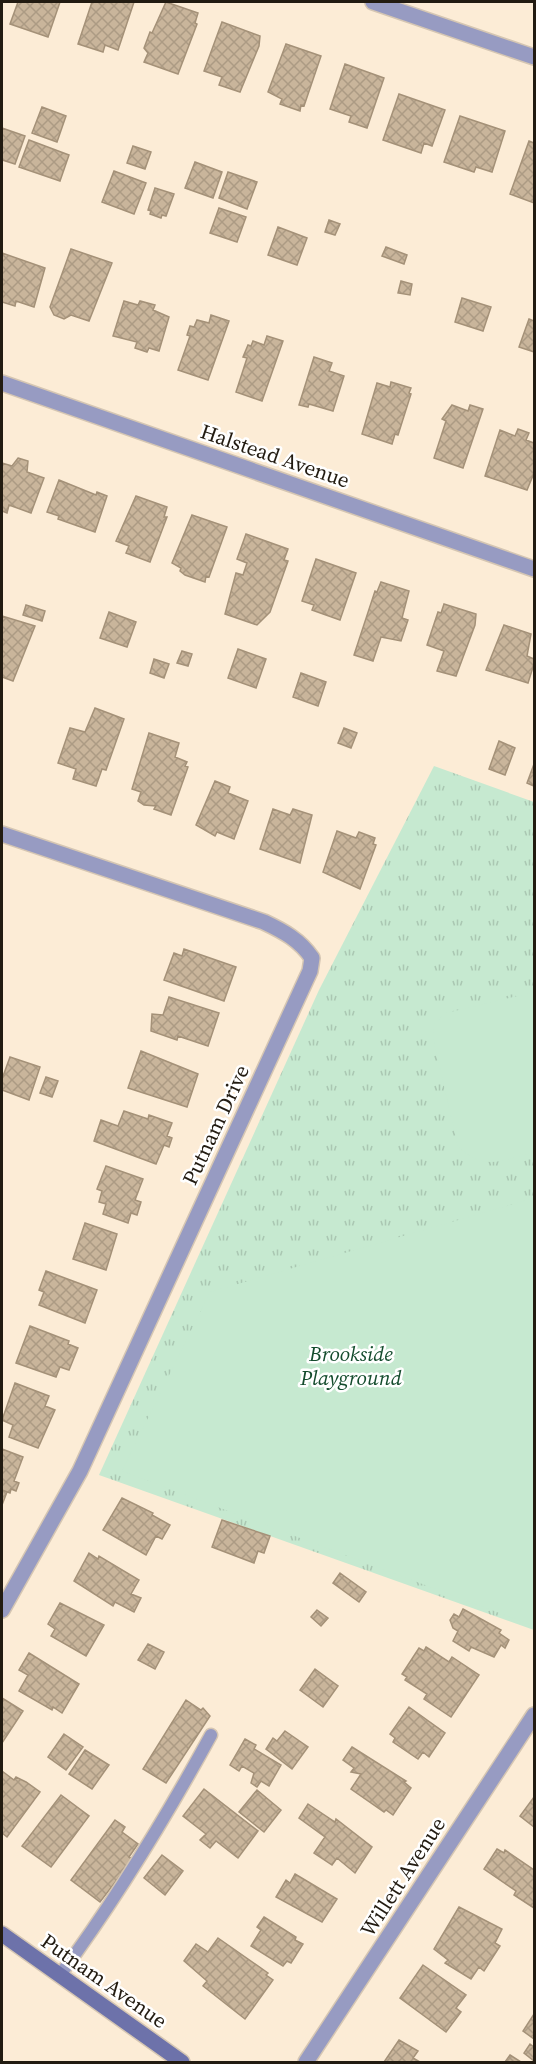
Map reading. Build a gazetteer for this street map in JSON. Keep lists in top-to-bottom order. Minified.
{"streets":{"street":["Halstead Avenue","Putnam Drive","Willett Avenue","Putnam Avenue"]},"parks":["Brookside Playground"]}
